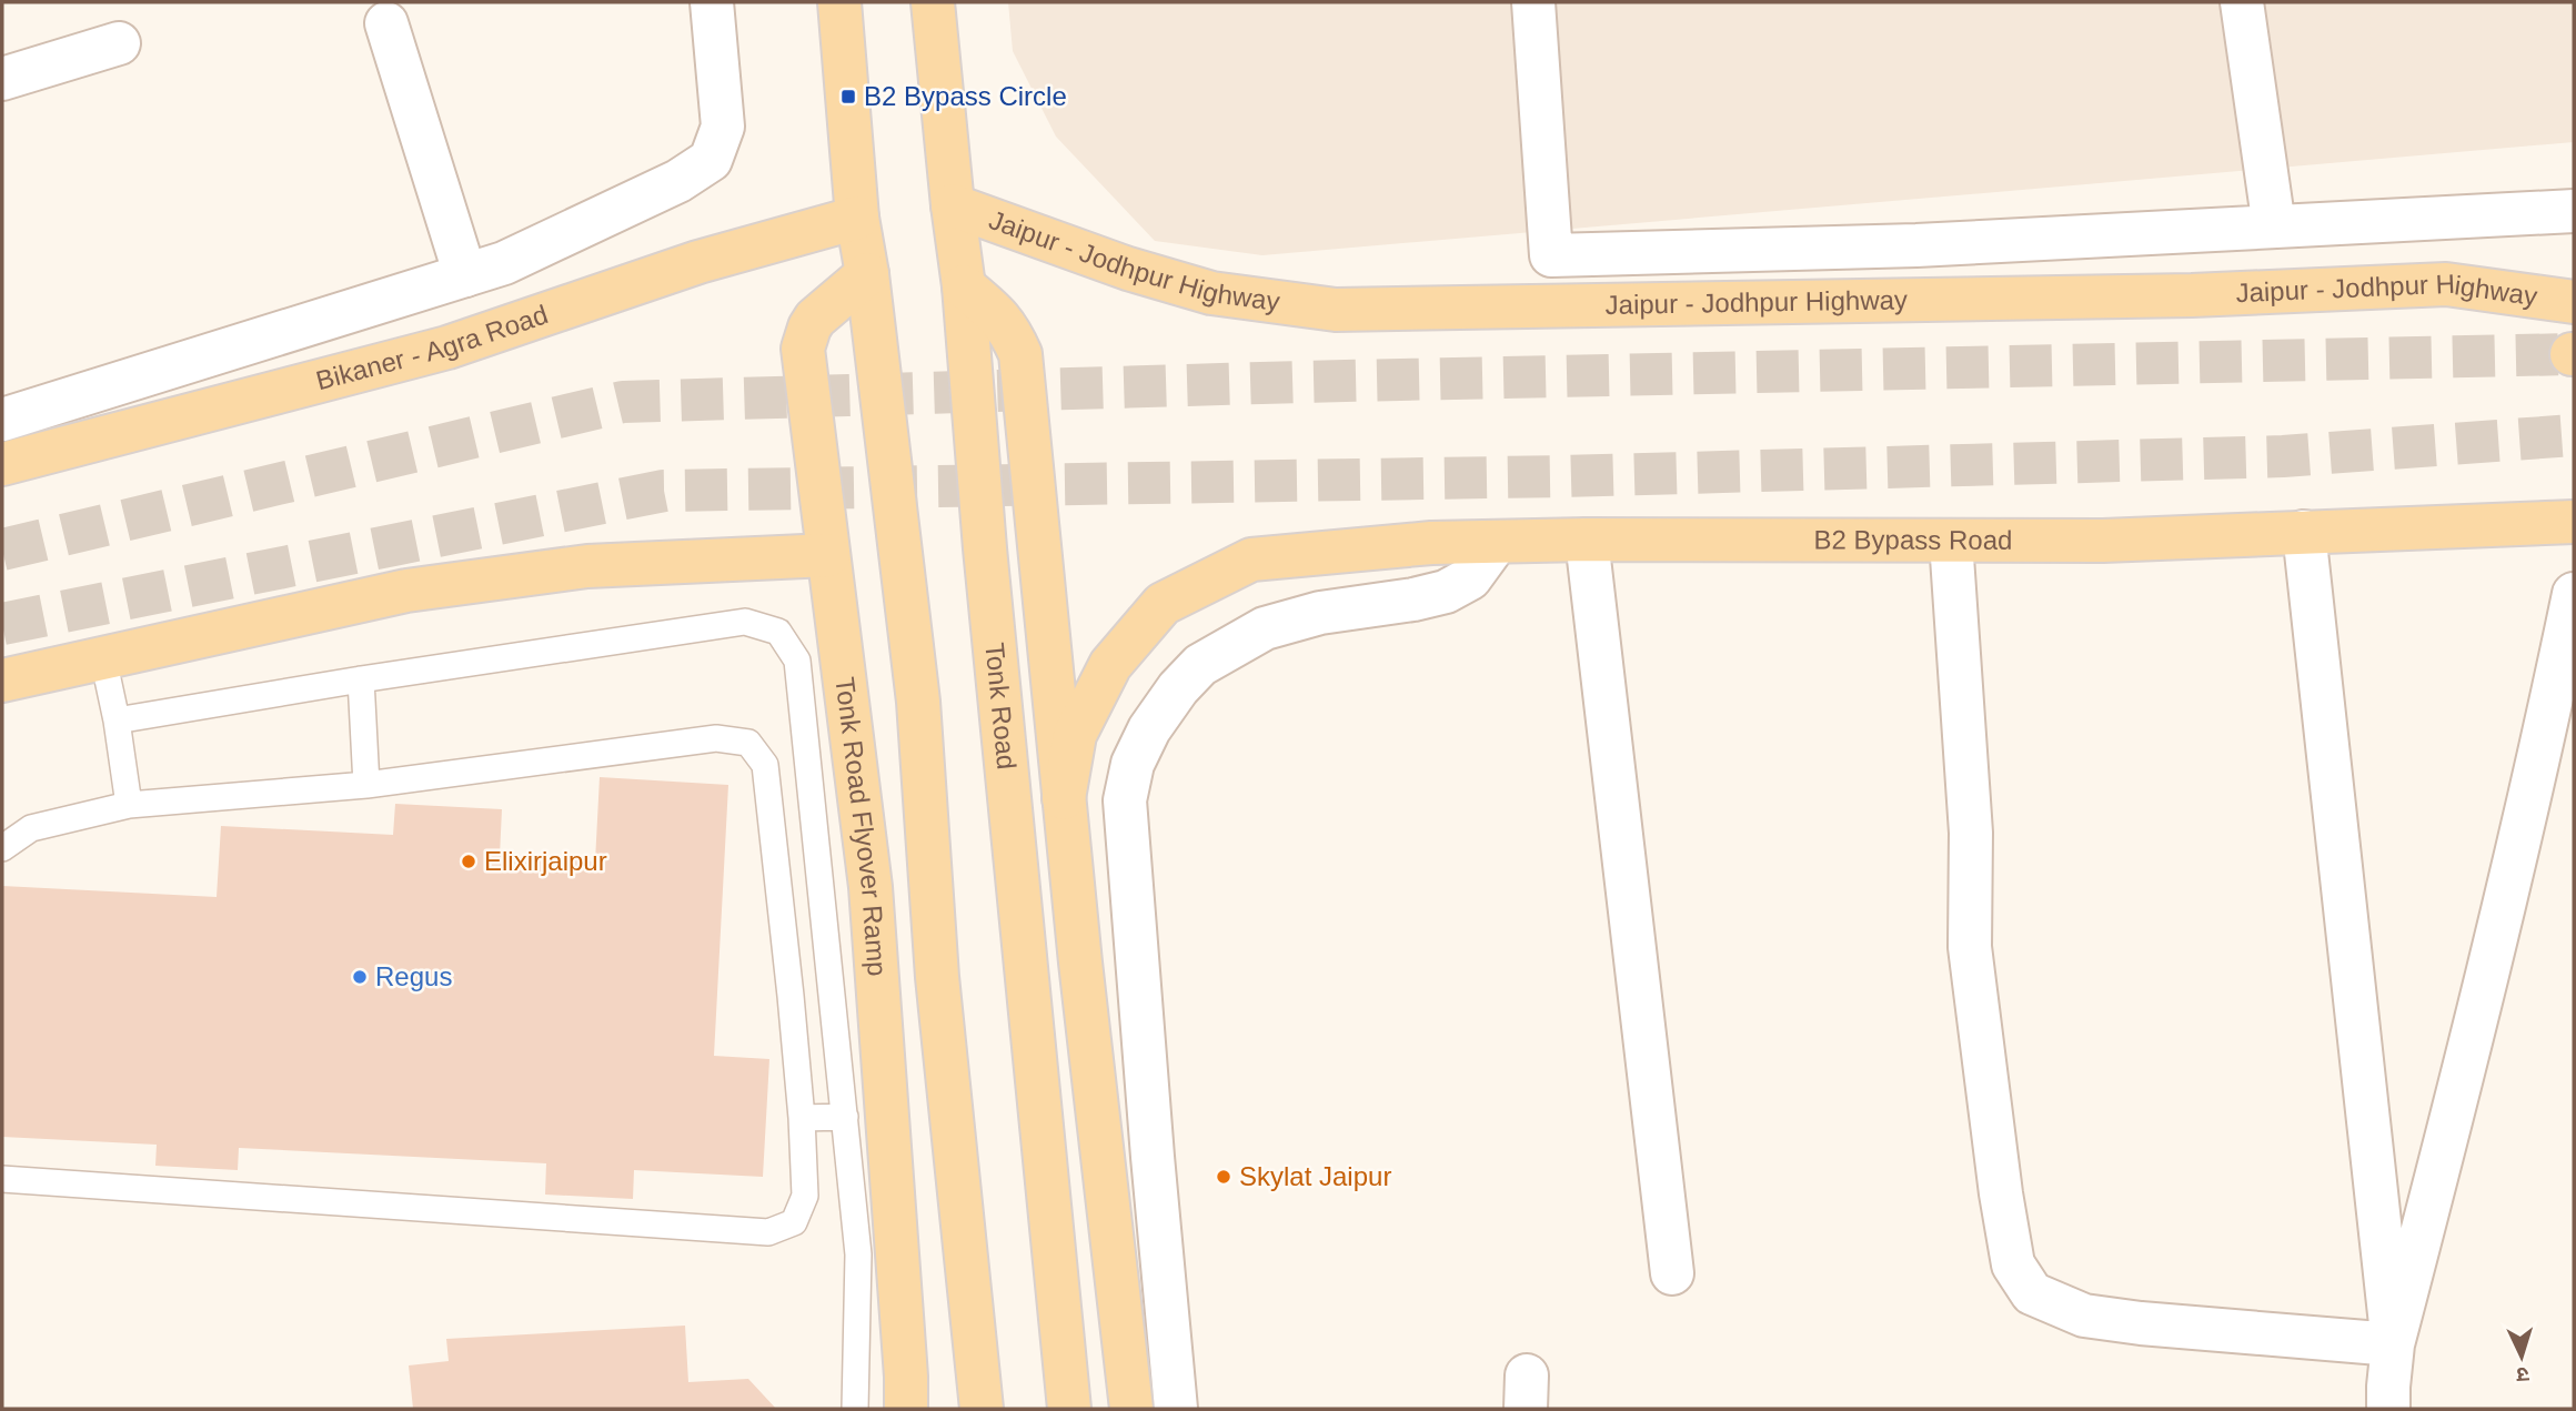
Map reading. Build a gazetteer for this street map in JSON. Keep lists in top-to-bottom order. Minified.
{"streets":{"main road":["Jaipur - Jodhpur Highway","Bikaner - Agra Road","B2 Bypass Road","Tonk Road","Tonk Road Flyover Ramp"]},"crossings":[["Jaipur - Jodhpur Highway","Tonk Road"]],"places":{"transit":["B2 Bypass Circle"],"other":["Elixirjaipur","Regus","Skylat Jaipur"]},"north":"bottom"}
